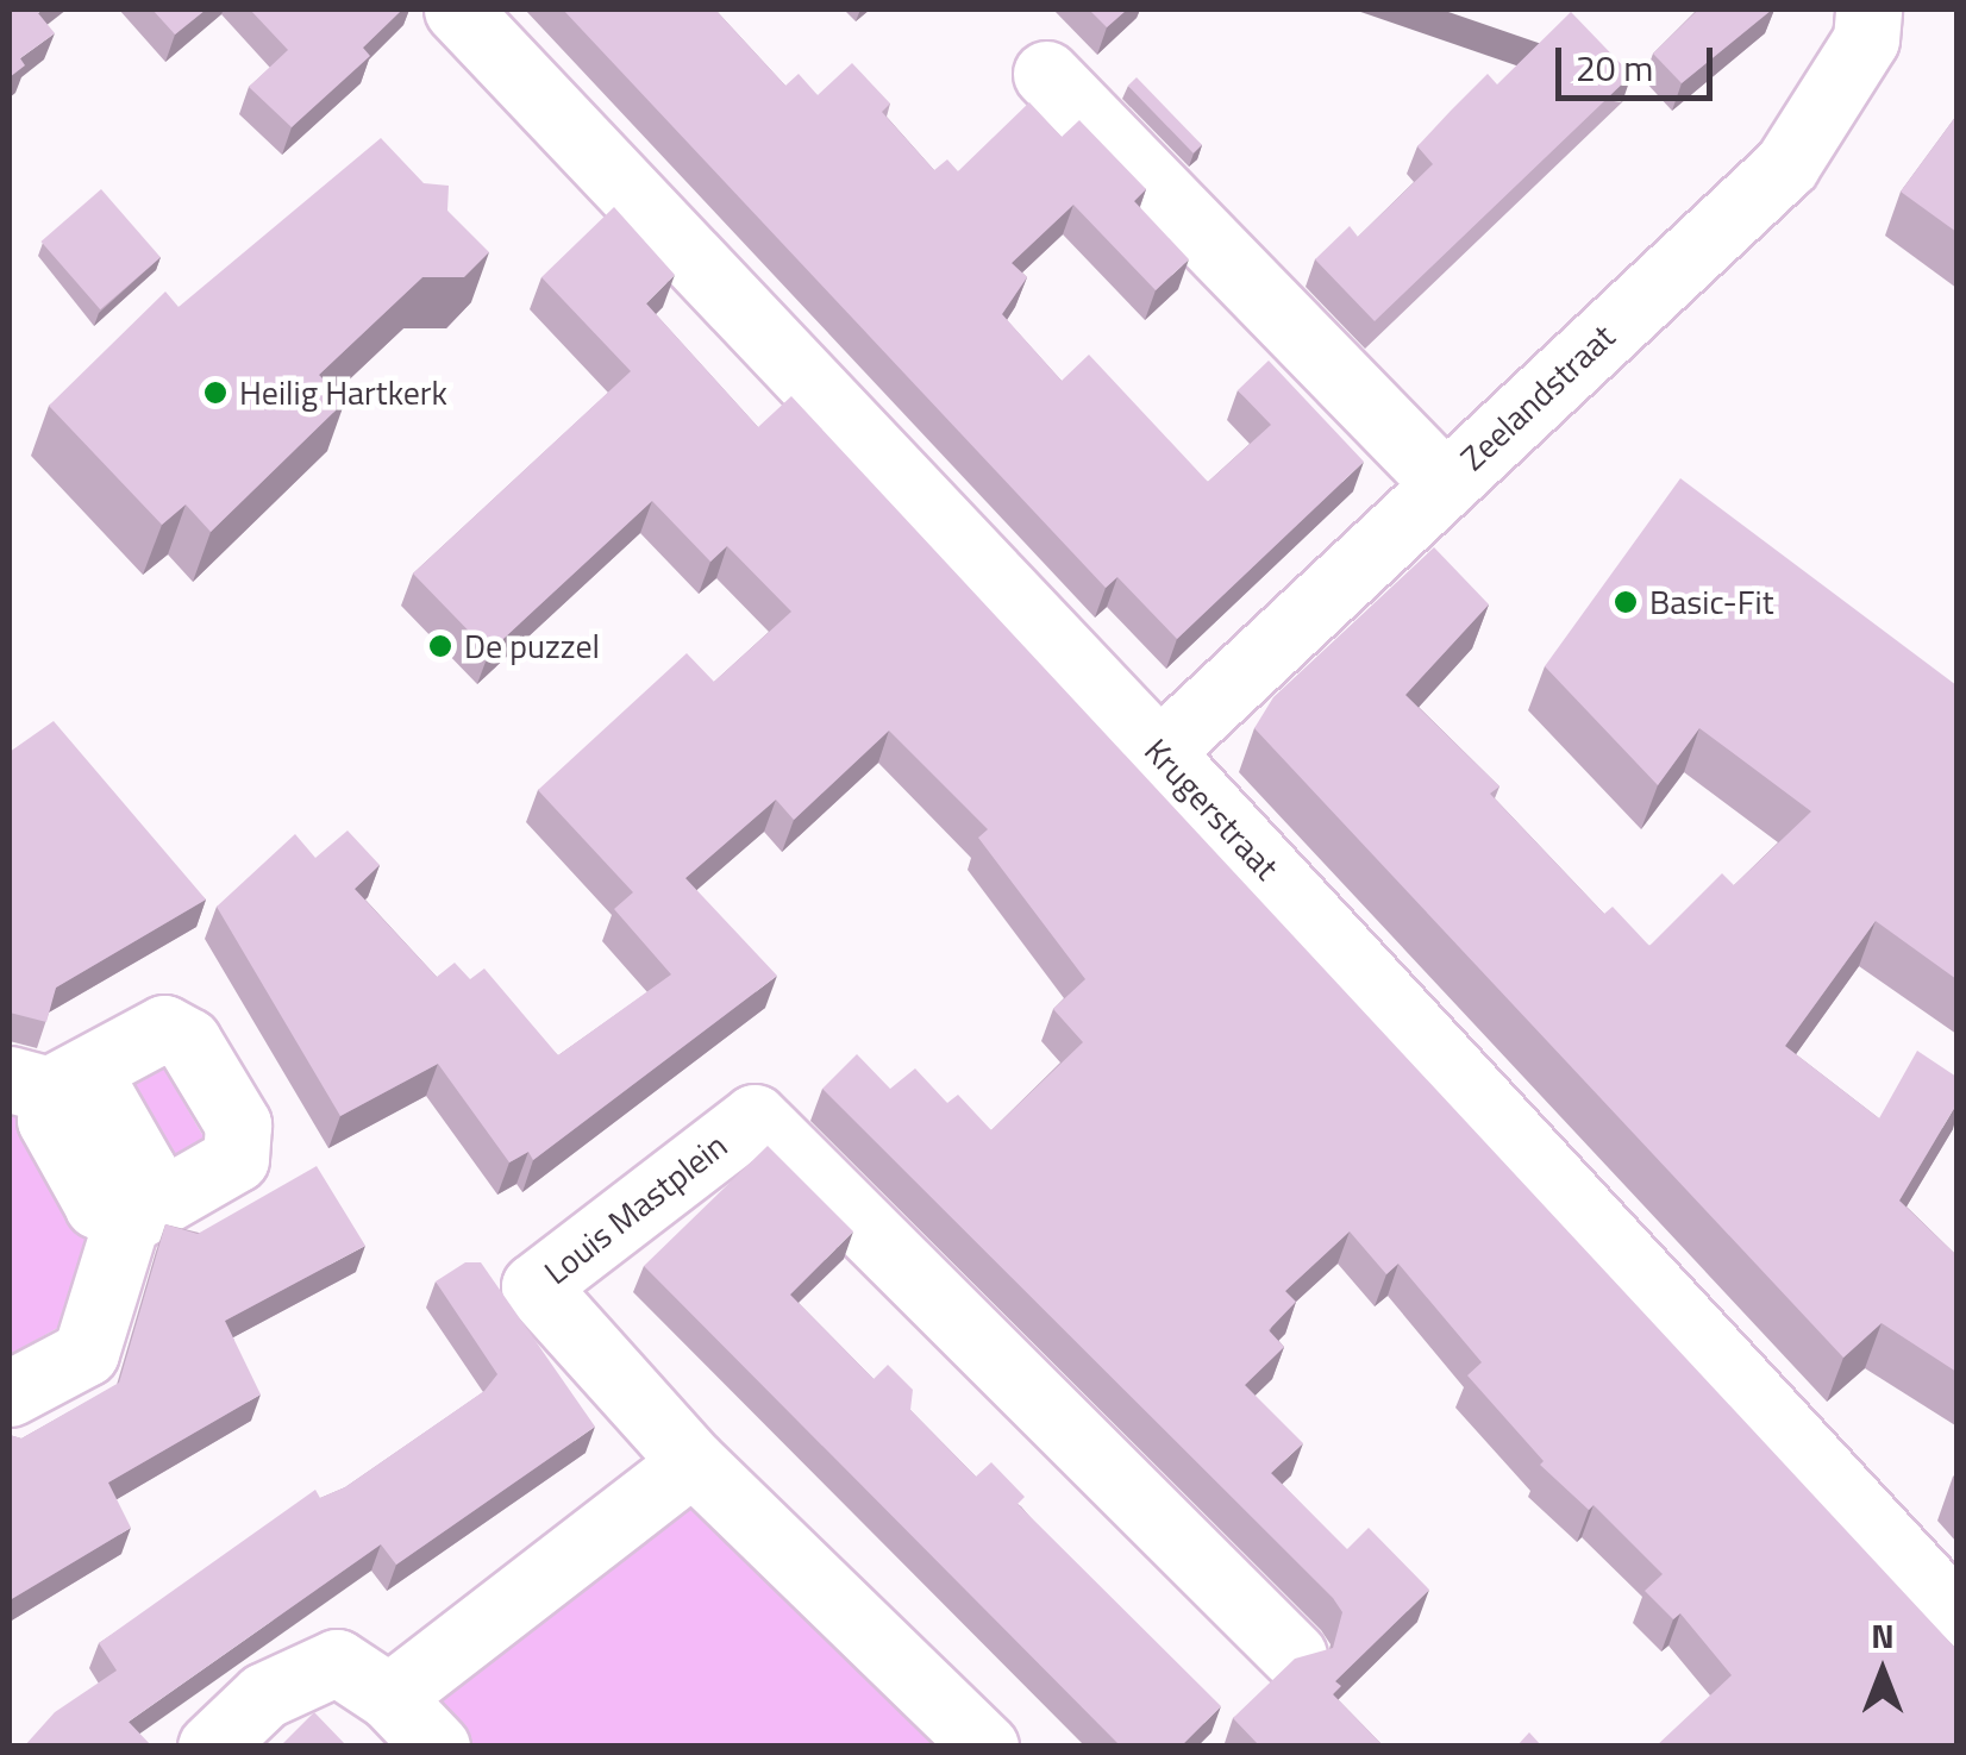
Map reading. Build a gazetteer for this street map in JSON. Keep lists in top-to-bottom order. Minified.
{"streets":{"street":["Zeelandstraat","Krugerstraat","Louis Mastplein"]},"crossings":[["Zeelandstraat","Krugerstraat"]],"places":["Heilig Hartkerk","Basic-Fit","De puzzel"],"scale_bar":"20 m","north":"top"}
